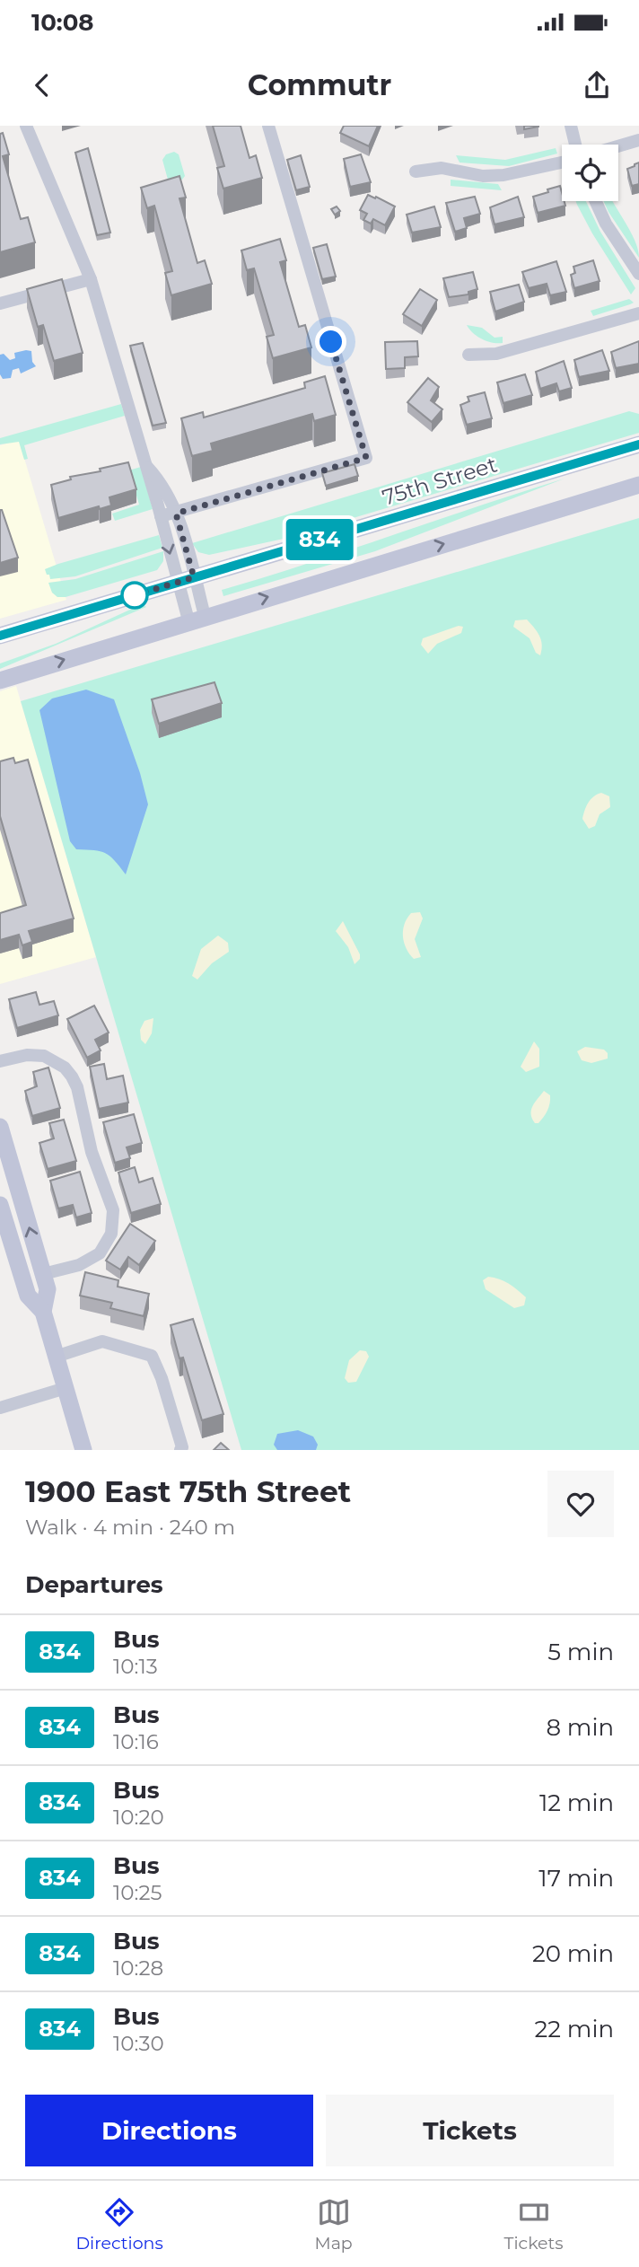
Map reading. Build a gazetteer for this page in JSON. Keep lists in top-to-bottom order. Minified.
{"streets":{"main road":["75th Street"]},"lines":["bus line 834"],"page":{"status":"10:08","header":"Commutr","on_map":"834","heading":[["1900 East 75th Street","Walk · 4 min · 240 m"],"Departures"],"list":[{"mark":"834","name":"Bus","note":"10:13","value":"5 min"},{"mark":"834","name":"Bus","note":"10:16","value":"8 min"},{"mark":"834","name":"Bus","note":"10:20","value":"12 min"},{"mark":"834","name":"Bus","note":"10:25","value":"17 min"},{"mark":"834","name":"Bus","note":"10:28","value":"20 min"},{"mark":"834","name":"Bus","note":"10:30","value":"22 min"}],"buttons":["Directions","Tickets"],"tabs":["Directions","Map","Tickets"]}}
